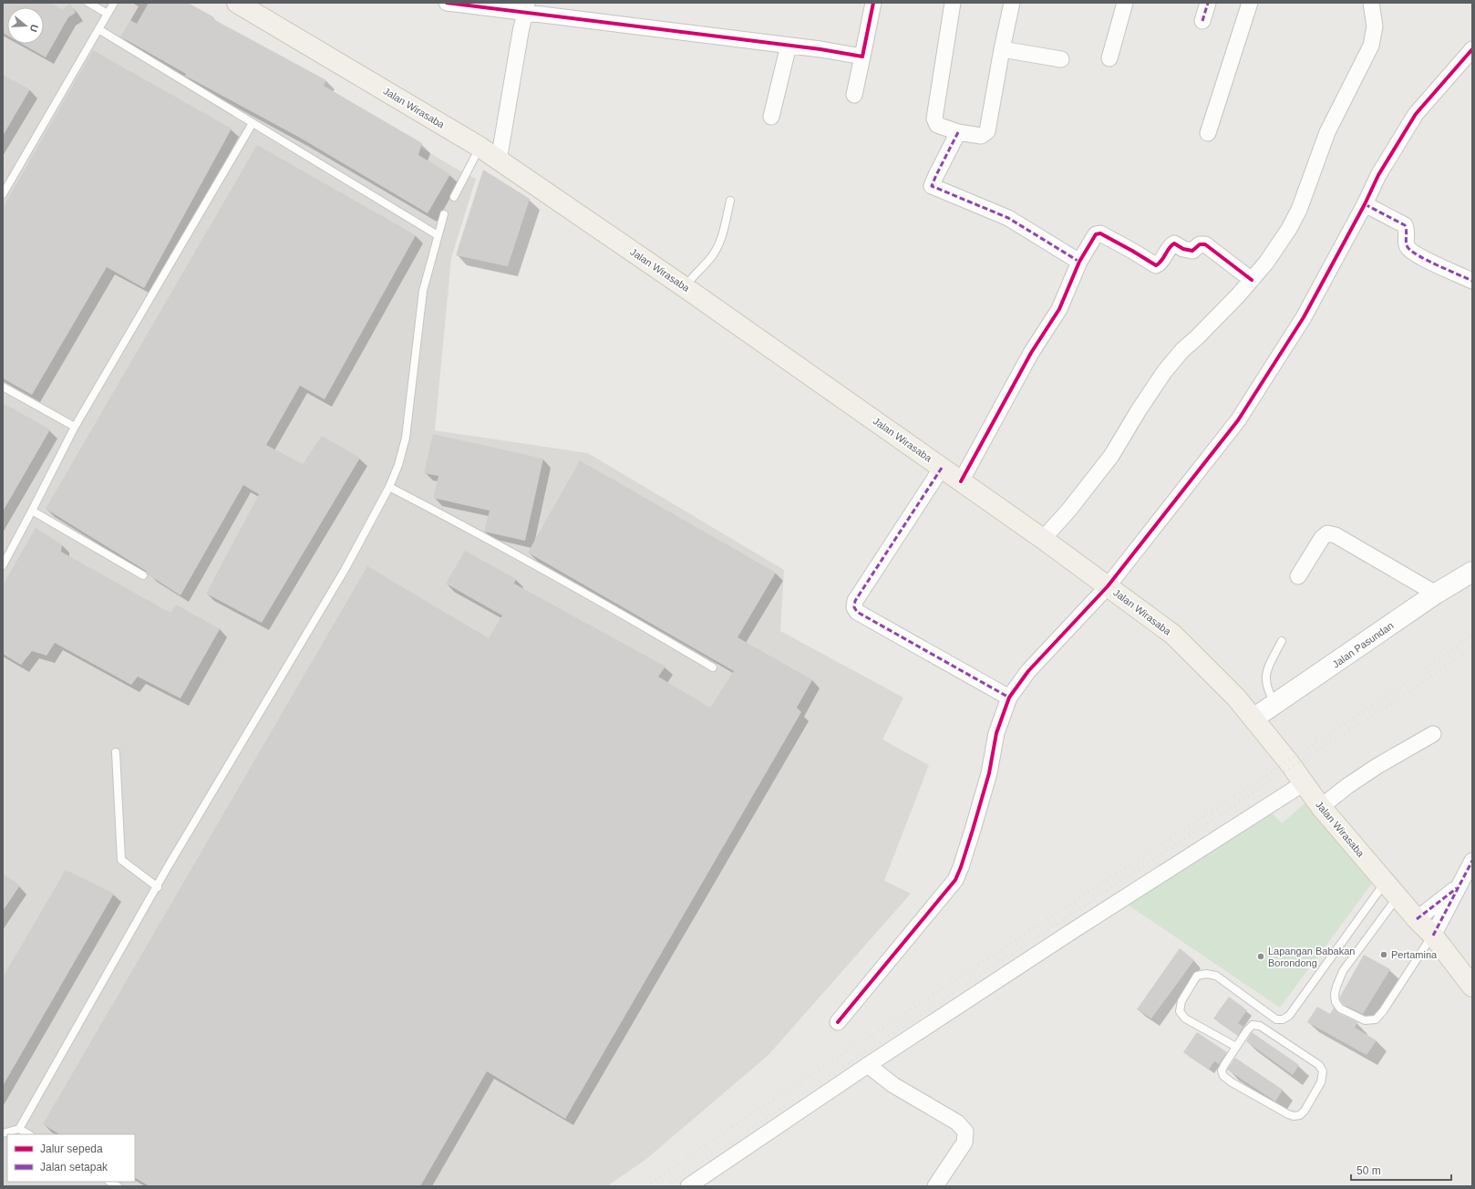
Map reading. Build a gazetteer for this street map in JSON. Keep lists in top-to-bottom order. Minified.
{"streets":{"main road":["Jalan Wirasaba"],"street":["Jalan Pasundan"]},"crossings":[["Jalan Wirasaba","Jalan Pasundan"]],"places":["Pertamina","Lapangan Babakan Borondong"],"legend":["Jalur sepeda","Jalan setapak"],"scale_bar":"50 m","north":"right"}
